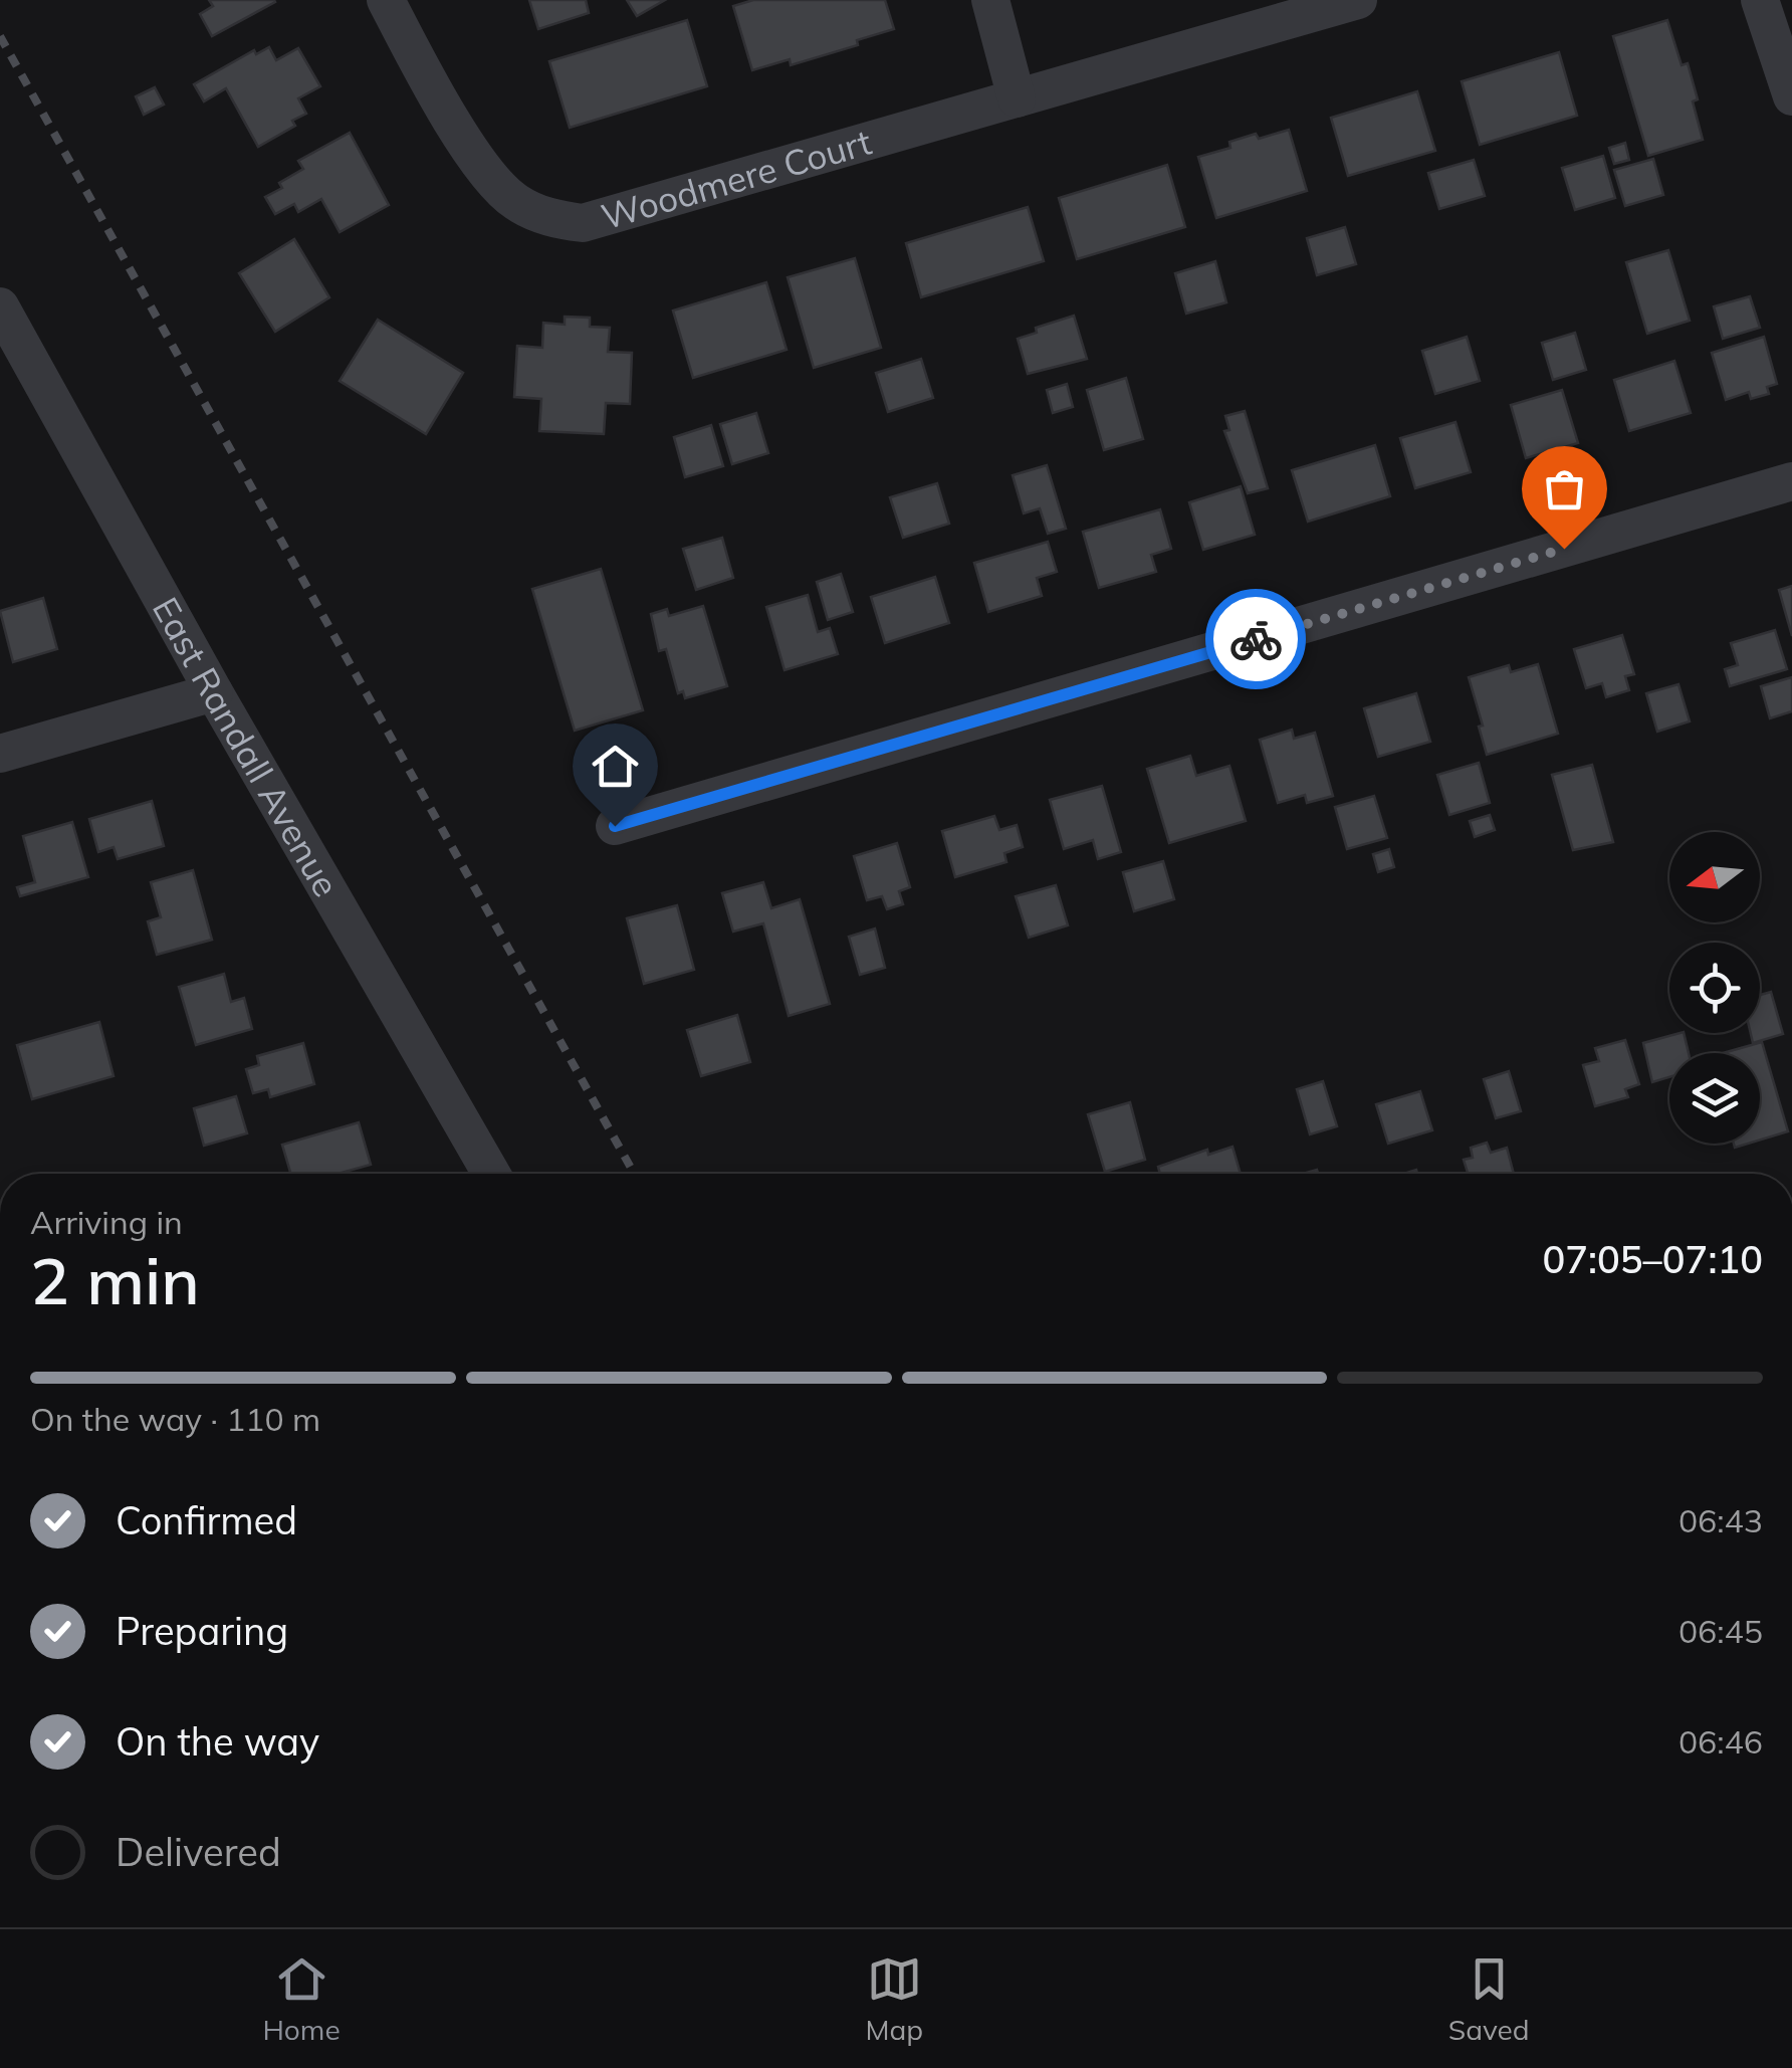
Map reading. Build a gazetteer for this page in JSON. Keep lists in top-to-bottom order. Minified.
{"streets":{"street":["Woodmere Court","East Randall Avenue"]},"north":"left","page":{"heading":["2 min","Arriving in","07:05–07:10"],"bar":"On the way · 110 m","list":[["Confirmed","06:43"],["Preparing","06:45"],["On the way","06:46"],"Delivered"],"tabs":["Home","Map","Saved"]}}
